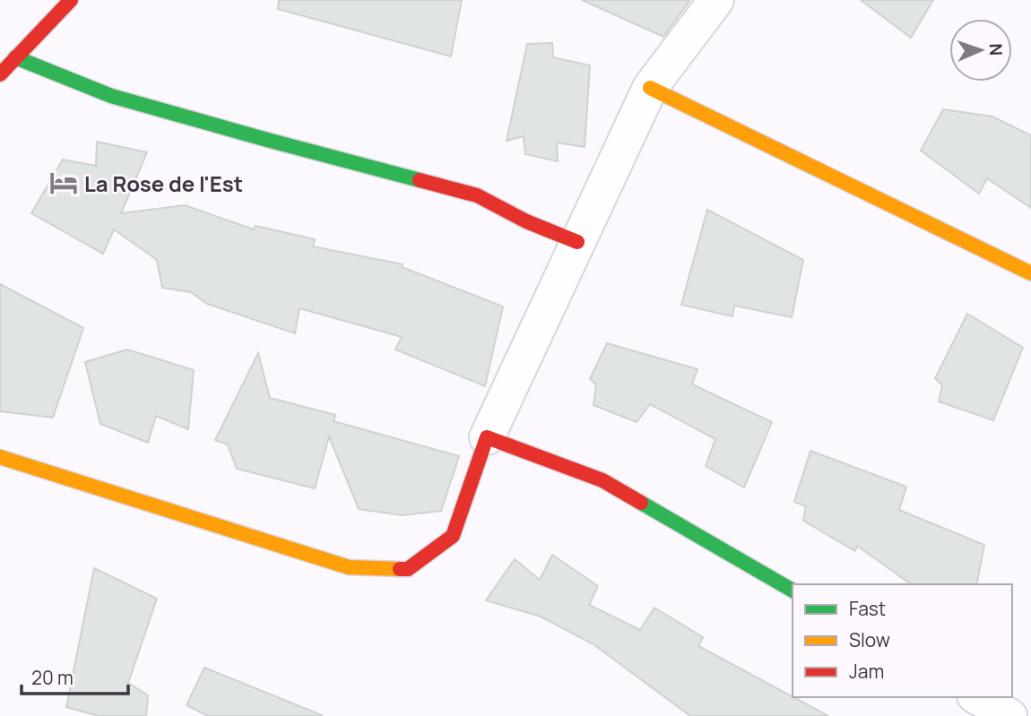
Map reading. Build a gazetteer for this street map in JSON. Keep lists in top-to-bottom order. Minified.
{"places":{"hotel":["La Rose de l'Est"]},"legend":["Fast","Slow","Jam"],"scale_bar":"20 m","north":"right"}
